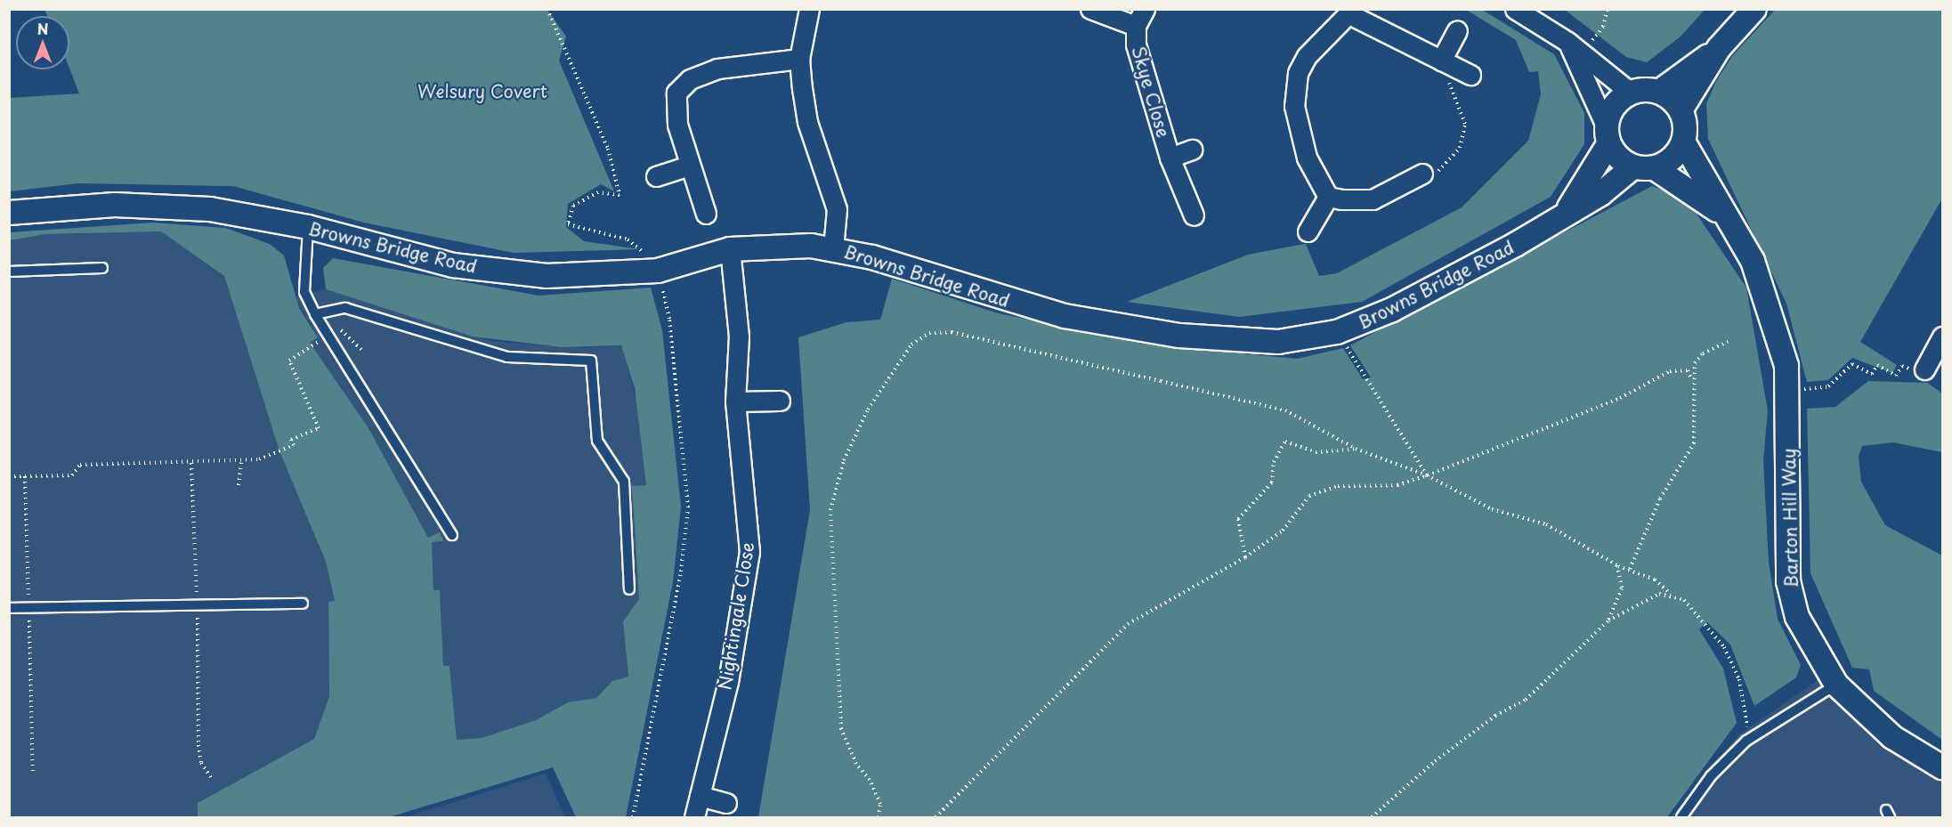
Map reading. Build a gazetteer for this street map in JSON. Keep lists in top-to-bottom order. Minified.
{"streets":{"street":["Skye Close","Browns Bridge Road","Barton Hill Way","Nightingale Close"]},"crossings":[["Browns Bridge Road","Barton Hill Way"],["Browns Bridge Road","Nightingale Close"]],"parks":["Welsury Covert"],"north":"top"}
